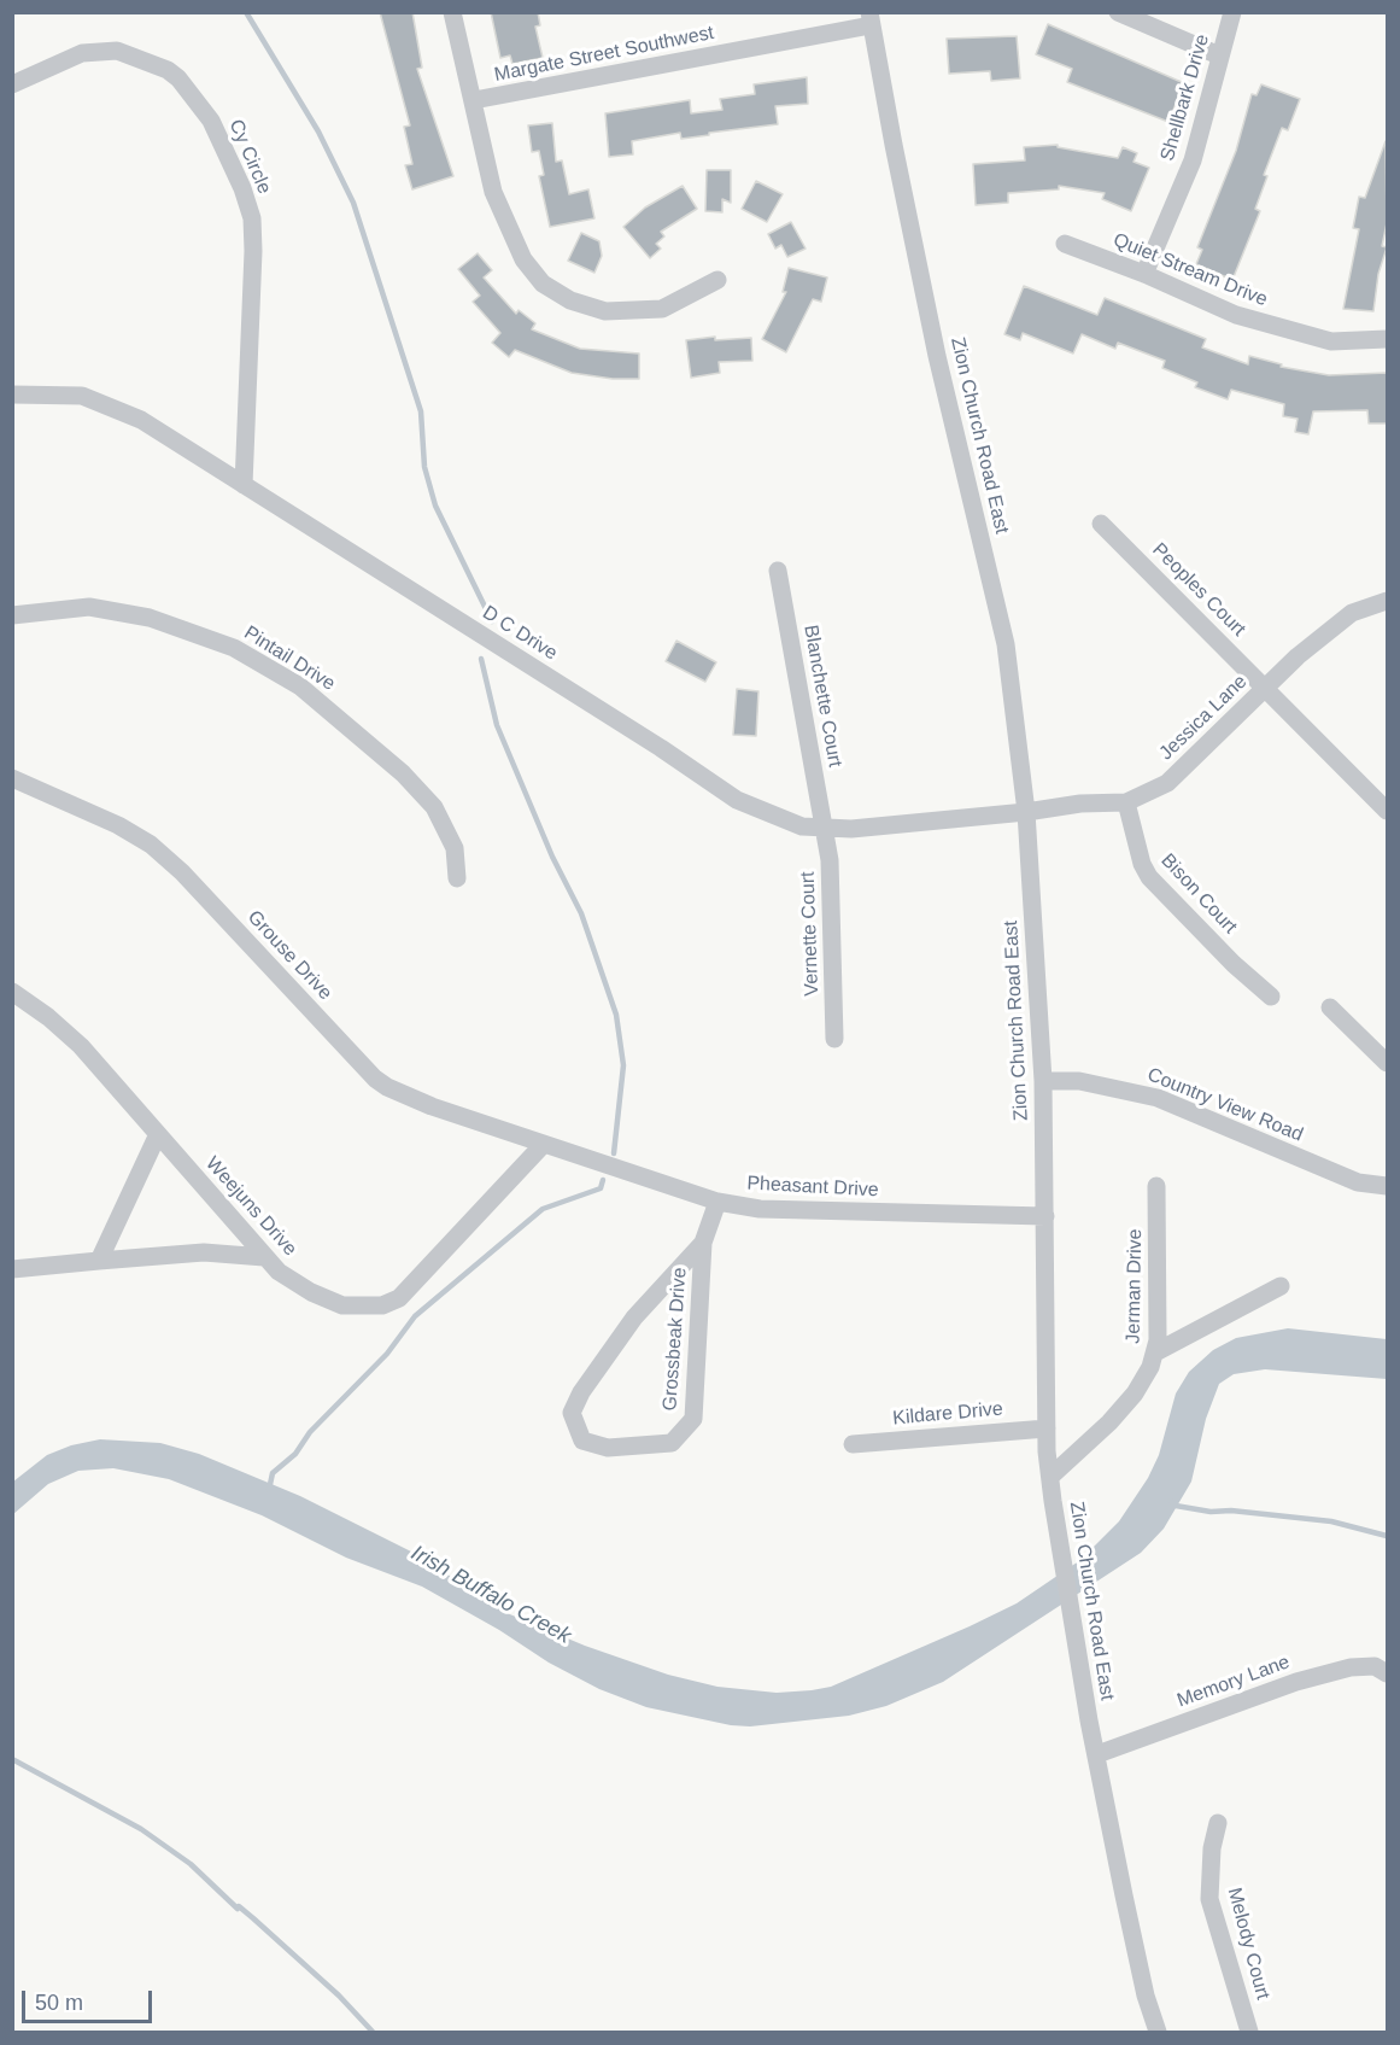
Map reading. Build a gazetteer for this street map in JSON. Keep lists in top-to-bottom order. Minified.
{"streets":{"street":["Margate Street Southwest","Shellbark Drive","Cy Circle","Quiet Stream Drive","Zion Church Road East","Peoples Court","D C Drive","Pintail Drive","Blanchette Court","Jessica Lane","Bison Court","Vernette Court","Grouse Drive","Country View Road","Pheasant Drive","Weejuns Drive","Jerman Drive","Grossbeak Drive","Kildare Drive","Memory Lane","Melody Court"]},"crossings":[["Margate Street Southwest","Zion Church Road East"],["Shellbark Drive","Quiet Stream Drive"],["Cy Circle","D C Drive"],["Zion Church Road East","D C Drive"],["Zion Church Road East","Jessica Lane"],["Zion Church Road East","Country View Road"],["Zion Church Road East","Pheasant Drive"],["Zion Church Road East","Jerman Drive"],["Zion Church Road East","Kildare Drive"],["Zion Church Road East","Memory Lane"],["Peoples Court","Jessica Lane"],["D C Drive","Blanchette Court"],["D C Drive","Jessica Lane"],["D C Drive","Vernette Court"],["Blanchette Court","Vernette Court"],["Jessica Lane","Bison Court"],["Grouse Drive","Pheasant Drive"],["Grouse Drive","Weejuns Drive"],["Pheasant Drive","Weejuns Drive"],["Pheasant Drive","Grossbeak Drive"]],"water":["Irish Buffalo Creek"],"scale_bar":"50 m"}
